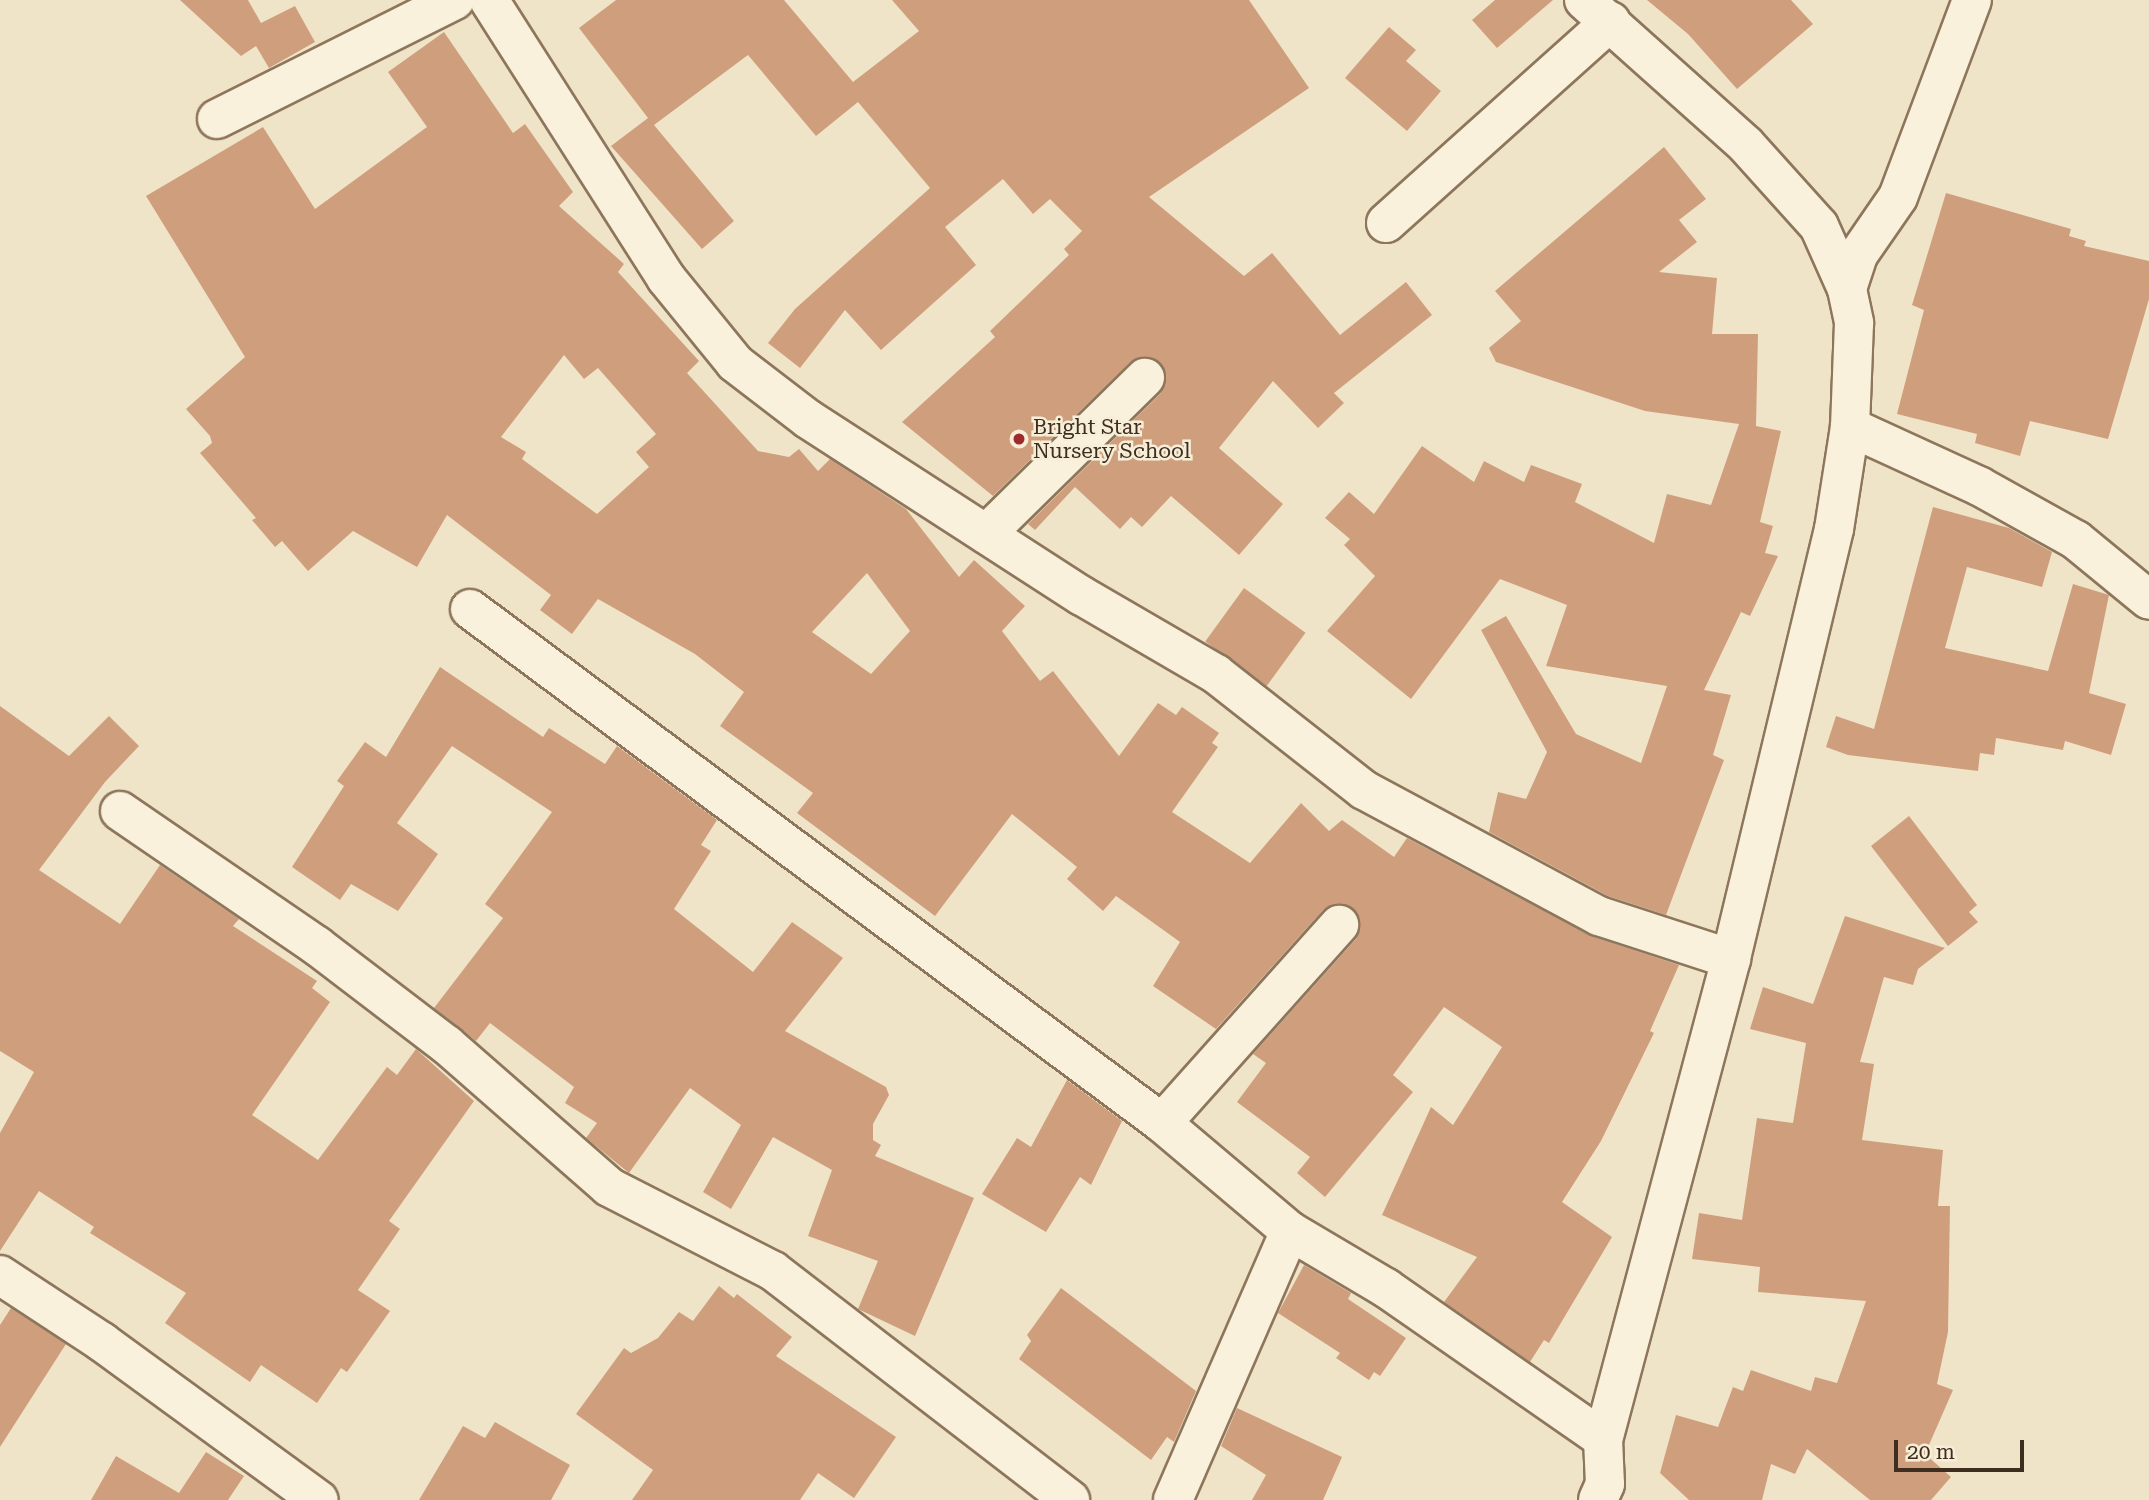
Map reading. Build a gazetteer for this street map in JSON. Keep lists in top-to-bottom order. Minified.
{"places":["Bright Star Nursery School"],"scale_bar":"20 m"}
